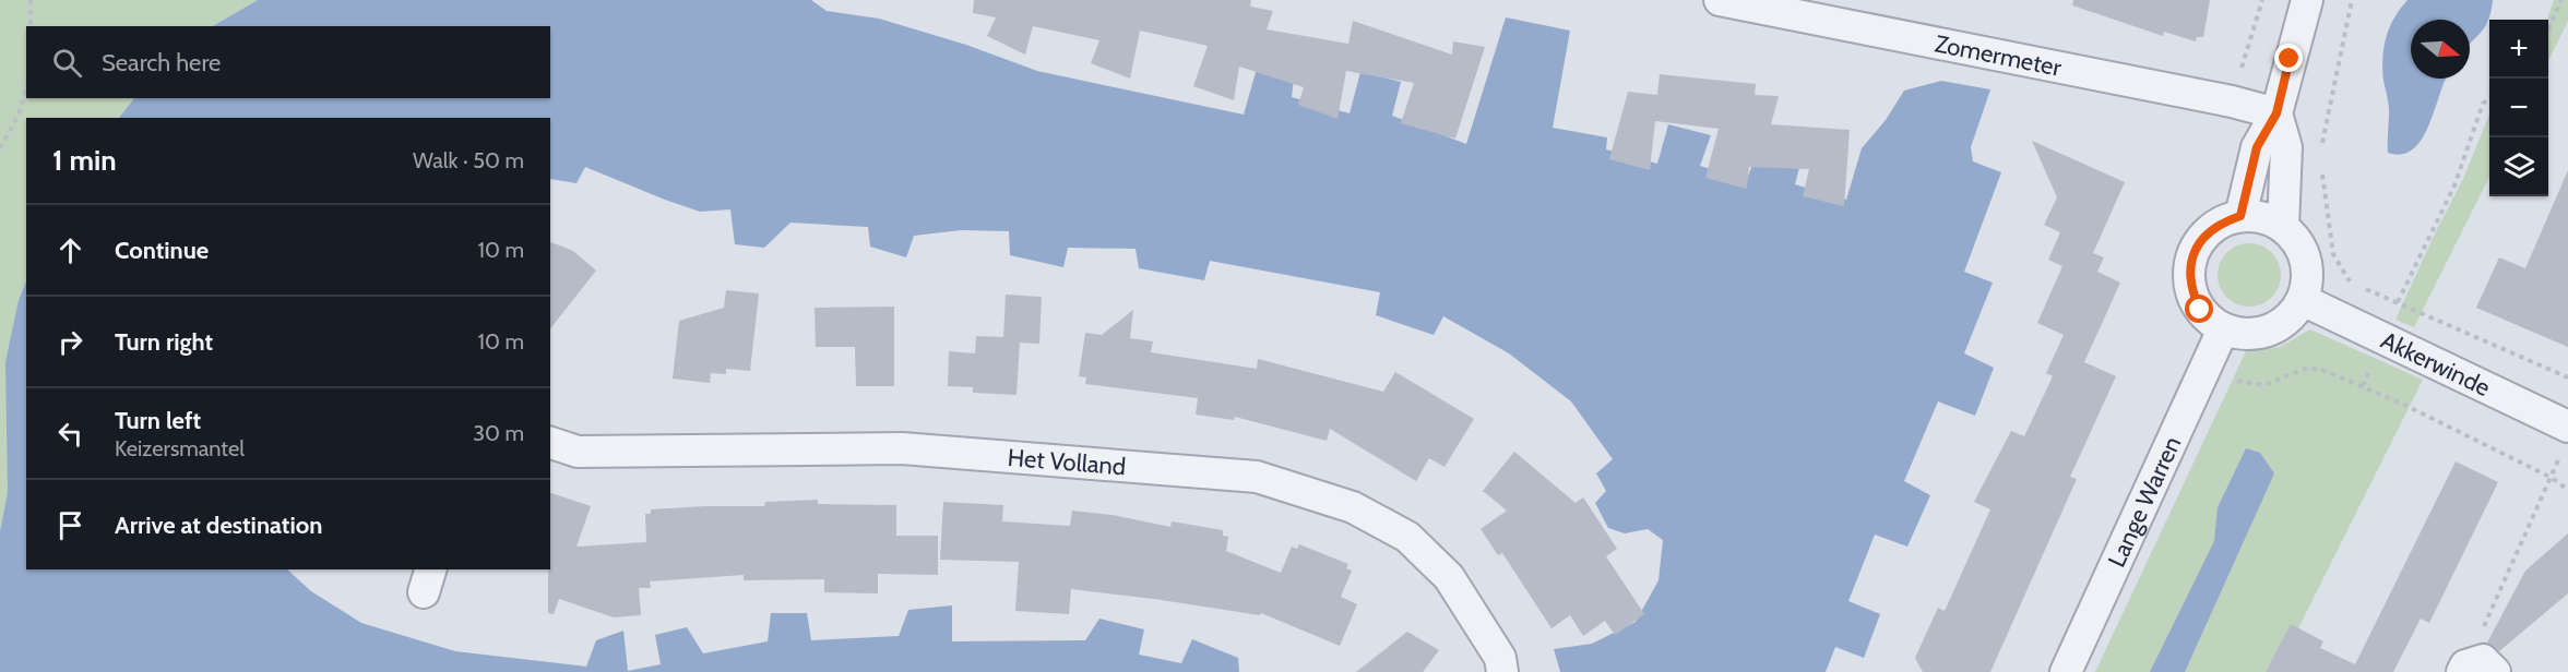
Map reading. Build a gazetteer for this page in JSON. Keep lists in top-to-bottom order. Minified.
{"streets":{"street":["Zomermeter","Akkerwinde","Het Volland","Lange Warren"]},"crossings":[["Akkerwinde","Lange Warren"]],"north":"right","page":{"map_buttons":["+","−"],"search":"Search here","heading":["1 min","Walk · 50 m"],"list":[["Continue","10 m"],["Turn right","10 m"],["Turn left","Keizersmantel","30 m"],"Arrive at destination"]}}
